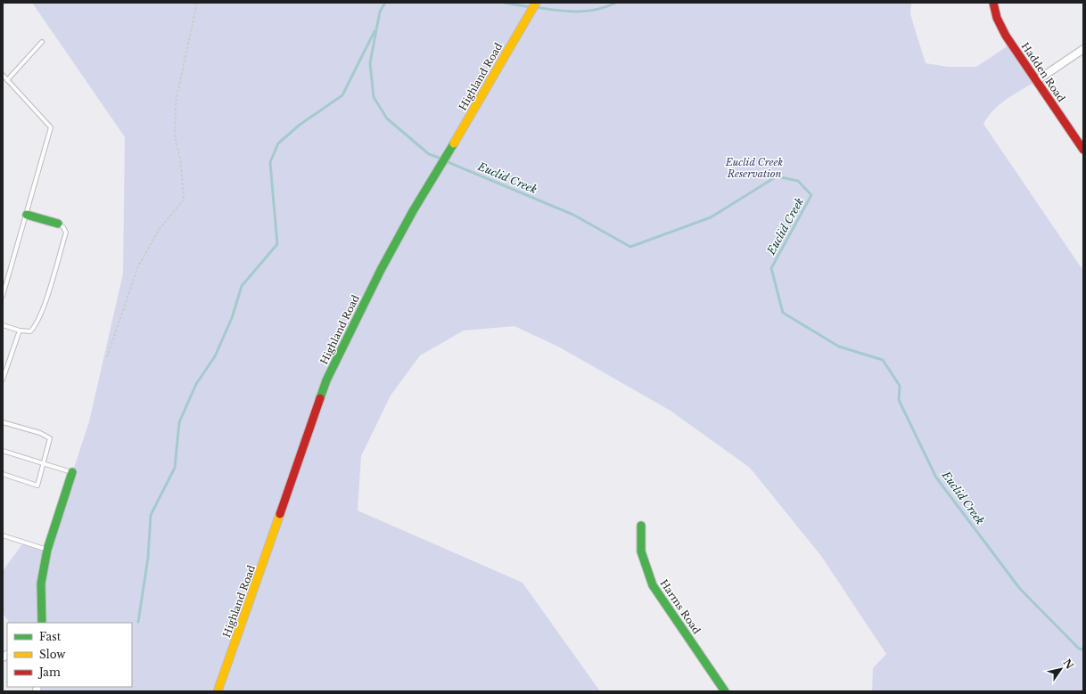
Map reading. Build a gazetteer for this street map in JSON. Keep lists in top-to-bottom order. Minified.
{"streets":{"street":["Hadden Road","Highland Road","Harms Road"]},"water":["Euclid Creek"],"parks":["Euclid Creek Reservation"],"legend":["Fast","Slow","Jam"],"north":"top right"}
